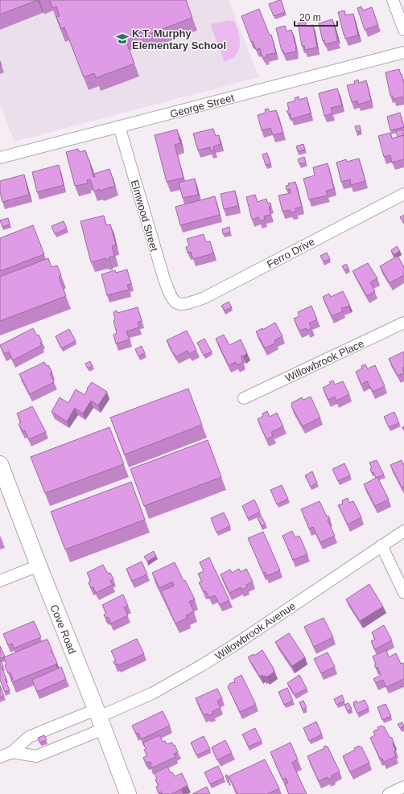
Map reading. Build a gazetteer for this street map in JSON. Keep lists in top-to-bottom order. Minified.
{"streets":{"main road":["Cove Road"],"street":["George Street","Elmwood Street","Ferro Drive","Willowbrook Place","Willowbrook Avenue"]},"crossings":[["George Street","Elmwood Street"],["Elmwood Street","Ferro Drive"],["Cove Road","Willowbrook Avenue"]],"places":{"school or university":["K.T. Murphy Elementary School"]},"scale_bar":"20 m"}
